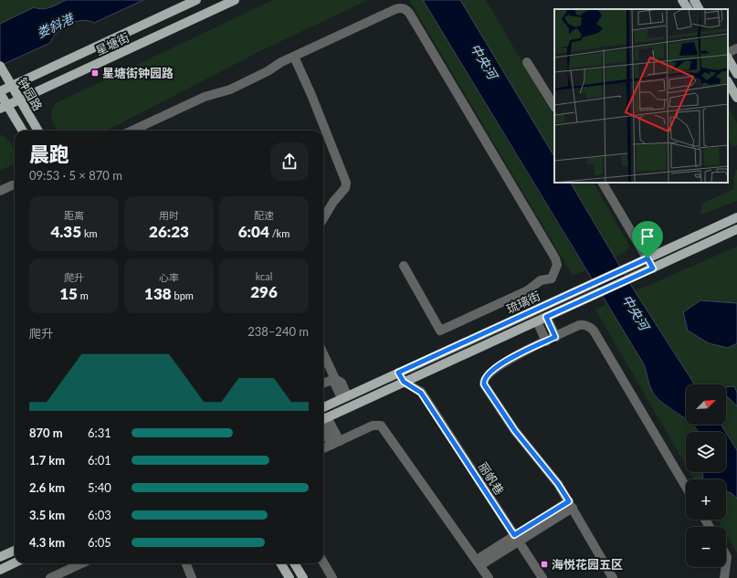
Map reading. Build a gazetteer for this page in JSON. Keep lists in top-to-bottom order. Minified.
{"streets":{"main road":["星塘街","钟园路","琉璃街"],"street":["丽帆巷"]},"crossings":[["星塘街","钟园路"],["琉璃街","丽帆巷"]],"water":["娄斜港","中央河"],"places":{"transit":["星塘街钟园路","海悦花园五区"]},"north":"top right","page":{"heading":["晨跑","09:53 · 5 × 870 m"],"stats":[["距离","4.35 km"],["用时","26:23"],["配速","6:04 /km"],["爬升","15 m"],["心率","138 bpm"],["kcal","296"]],"chart":["爬升","238–240 m"],"map_buttons":["+","−"],"list":[{"name":"870 m","note":"6:31"},{"name":"1.7 km","note":"6:01"},{"name":"2.6 km","note":"5:40"},{"name":"3.5 km","note":"6:03"},{"name":"4.3 km","note":"6:05"}]}}
